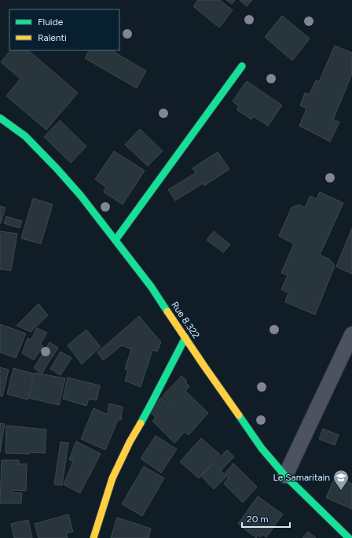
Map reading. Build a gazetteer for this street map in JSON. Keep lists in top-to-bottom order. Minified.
{"streets":{"main road":["Rue 8.322"]},"places":{"school or university":["Le Samaritain"]},"legend":["Fluide","Ralenti"],"scale_bar":"20 m"}
